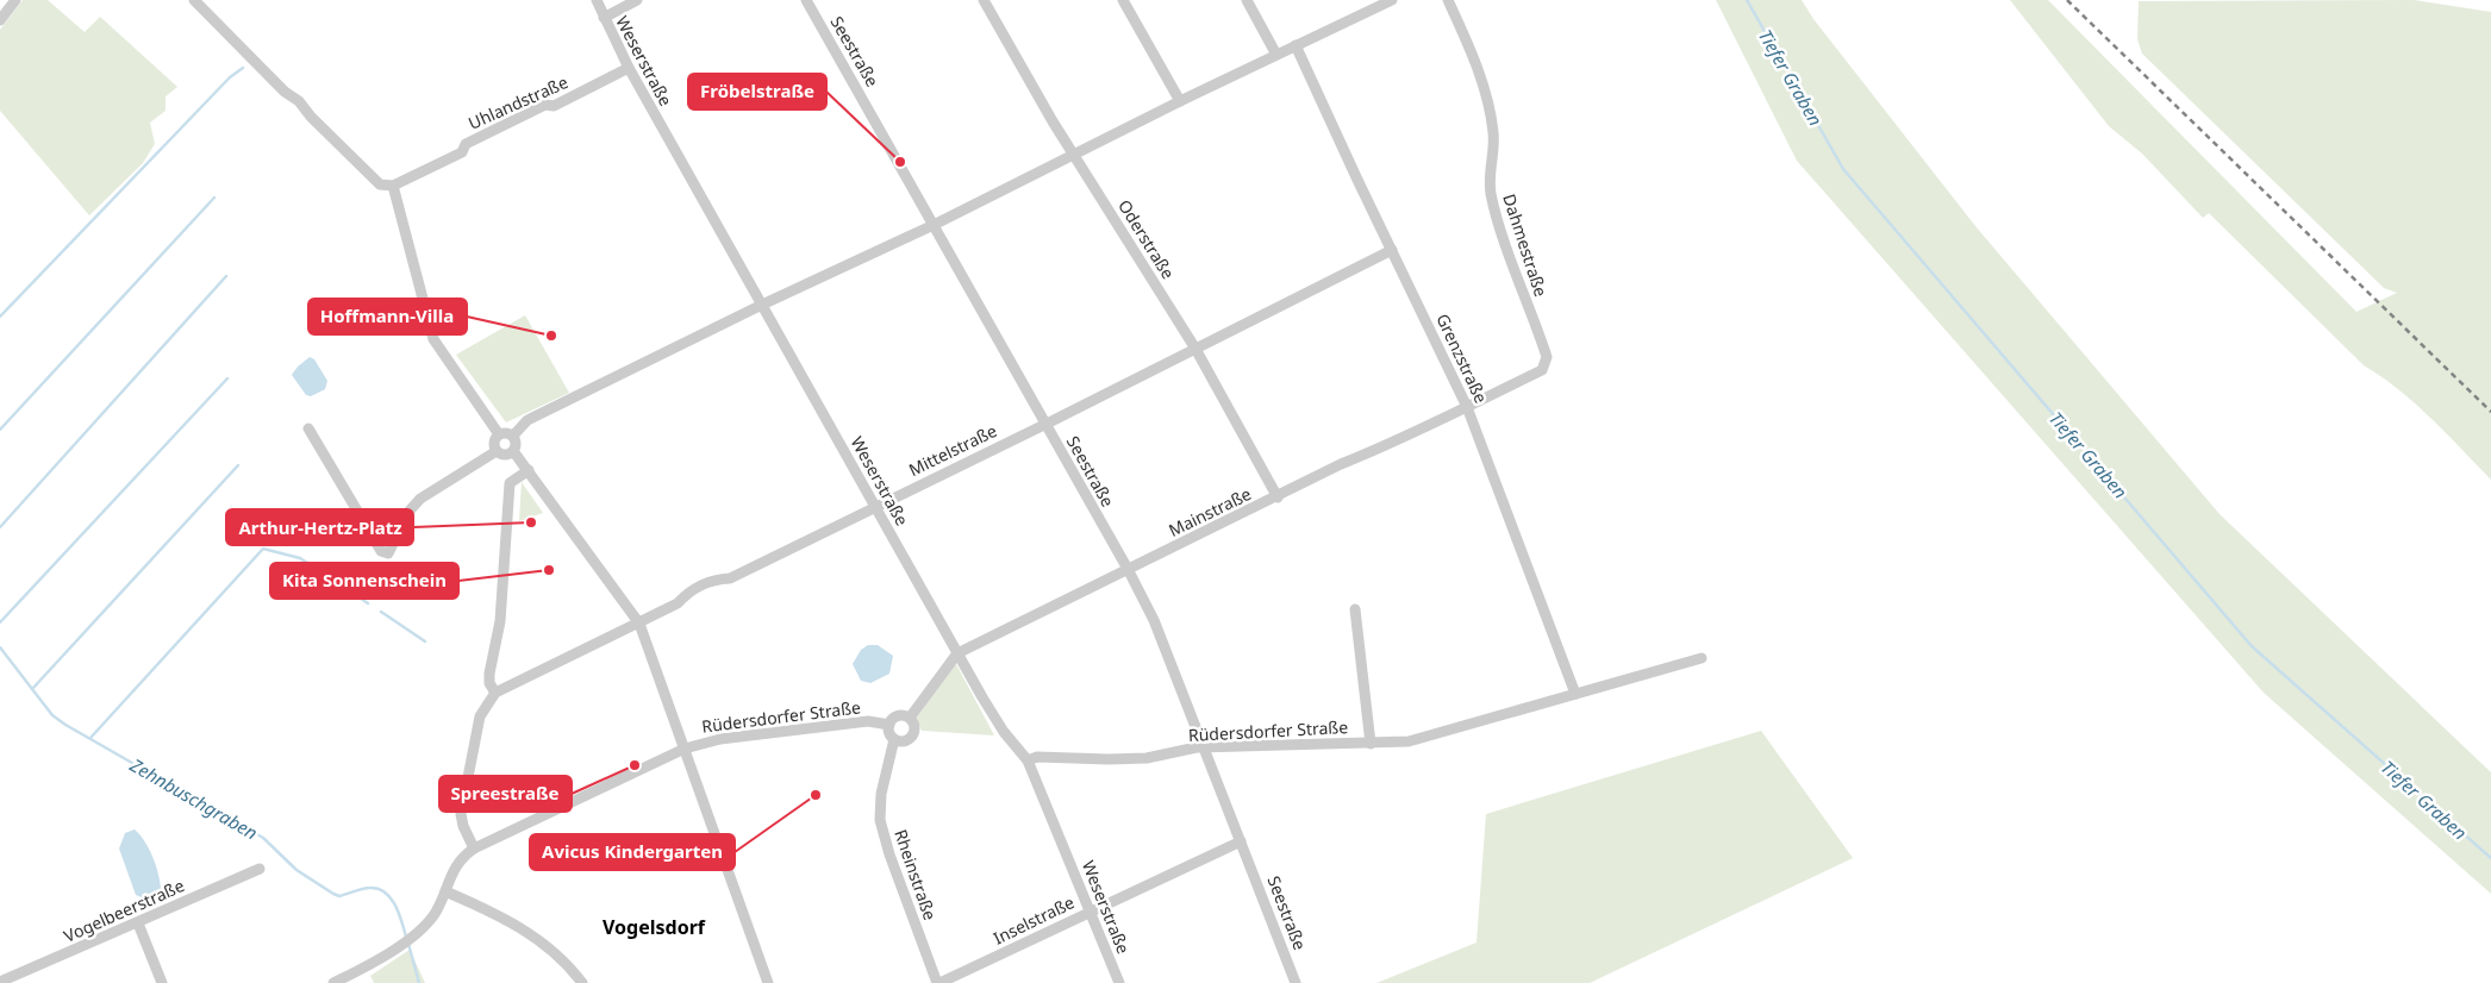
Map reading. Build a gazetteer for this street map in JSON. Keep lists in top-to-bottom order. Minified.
{"streets":{"street":["Seestraße","Weserstraße","Uhlandstraße","Oderstraße","Dahmestraße","Grenzstraße","Mittelstraße","Mainstraße","Rüdersdorfer Straße","Rheinstraße","Vogelbeerstraße","Inselstraße"]},"crossings":[["Seestraße","Mittelstraße"],["Seestraße","Mainstraße"],["Seestraße","Rüdersdorfer Straße"],["Seestraße","Inselstraße"],["Weserstraße","Uhlandstraße"],["Weserstraße","Mittelstraße"],["Weserstraße","Mainstraße"],["Weserstraße","Rüdersdorfer Straße"],["Weserstraße","Inselstraße"],["Oderstraße","Mittelstraße"],["Oderstraße","Mainstraße"],["Dahmestraße","Mainstraße"],["Grenzstraße","Mittelstraße"],["Grenzstraße","Mainstraße"],["Grenzstraße","Rüdersdorfer Straße"],["Mainstraße","Rüdersdorfer Straße"],["Mainstraße","Rheinstraße"],["Rüdersdorfer Straße","Rheinstraße"],["Rheinstraße","Inselstraße"]],"districts":["Vogelsdorf"],"water":["Tiefer Graben","Zehnbuschgraben"],"places":["Fröbelstraße","Hoffmann-Villa","Arthur-Hertz-Platz","Kita Sonnenschein","Spreestraße","Avicus Kindergarten"]}
